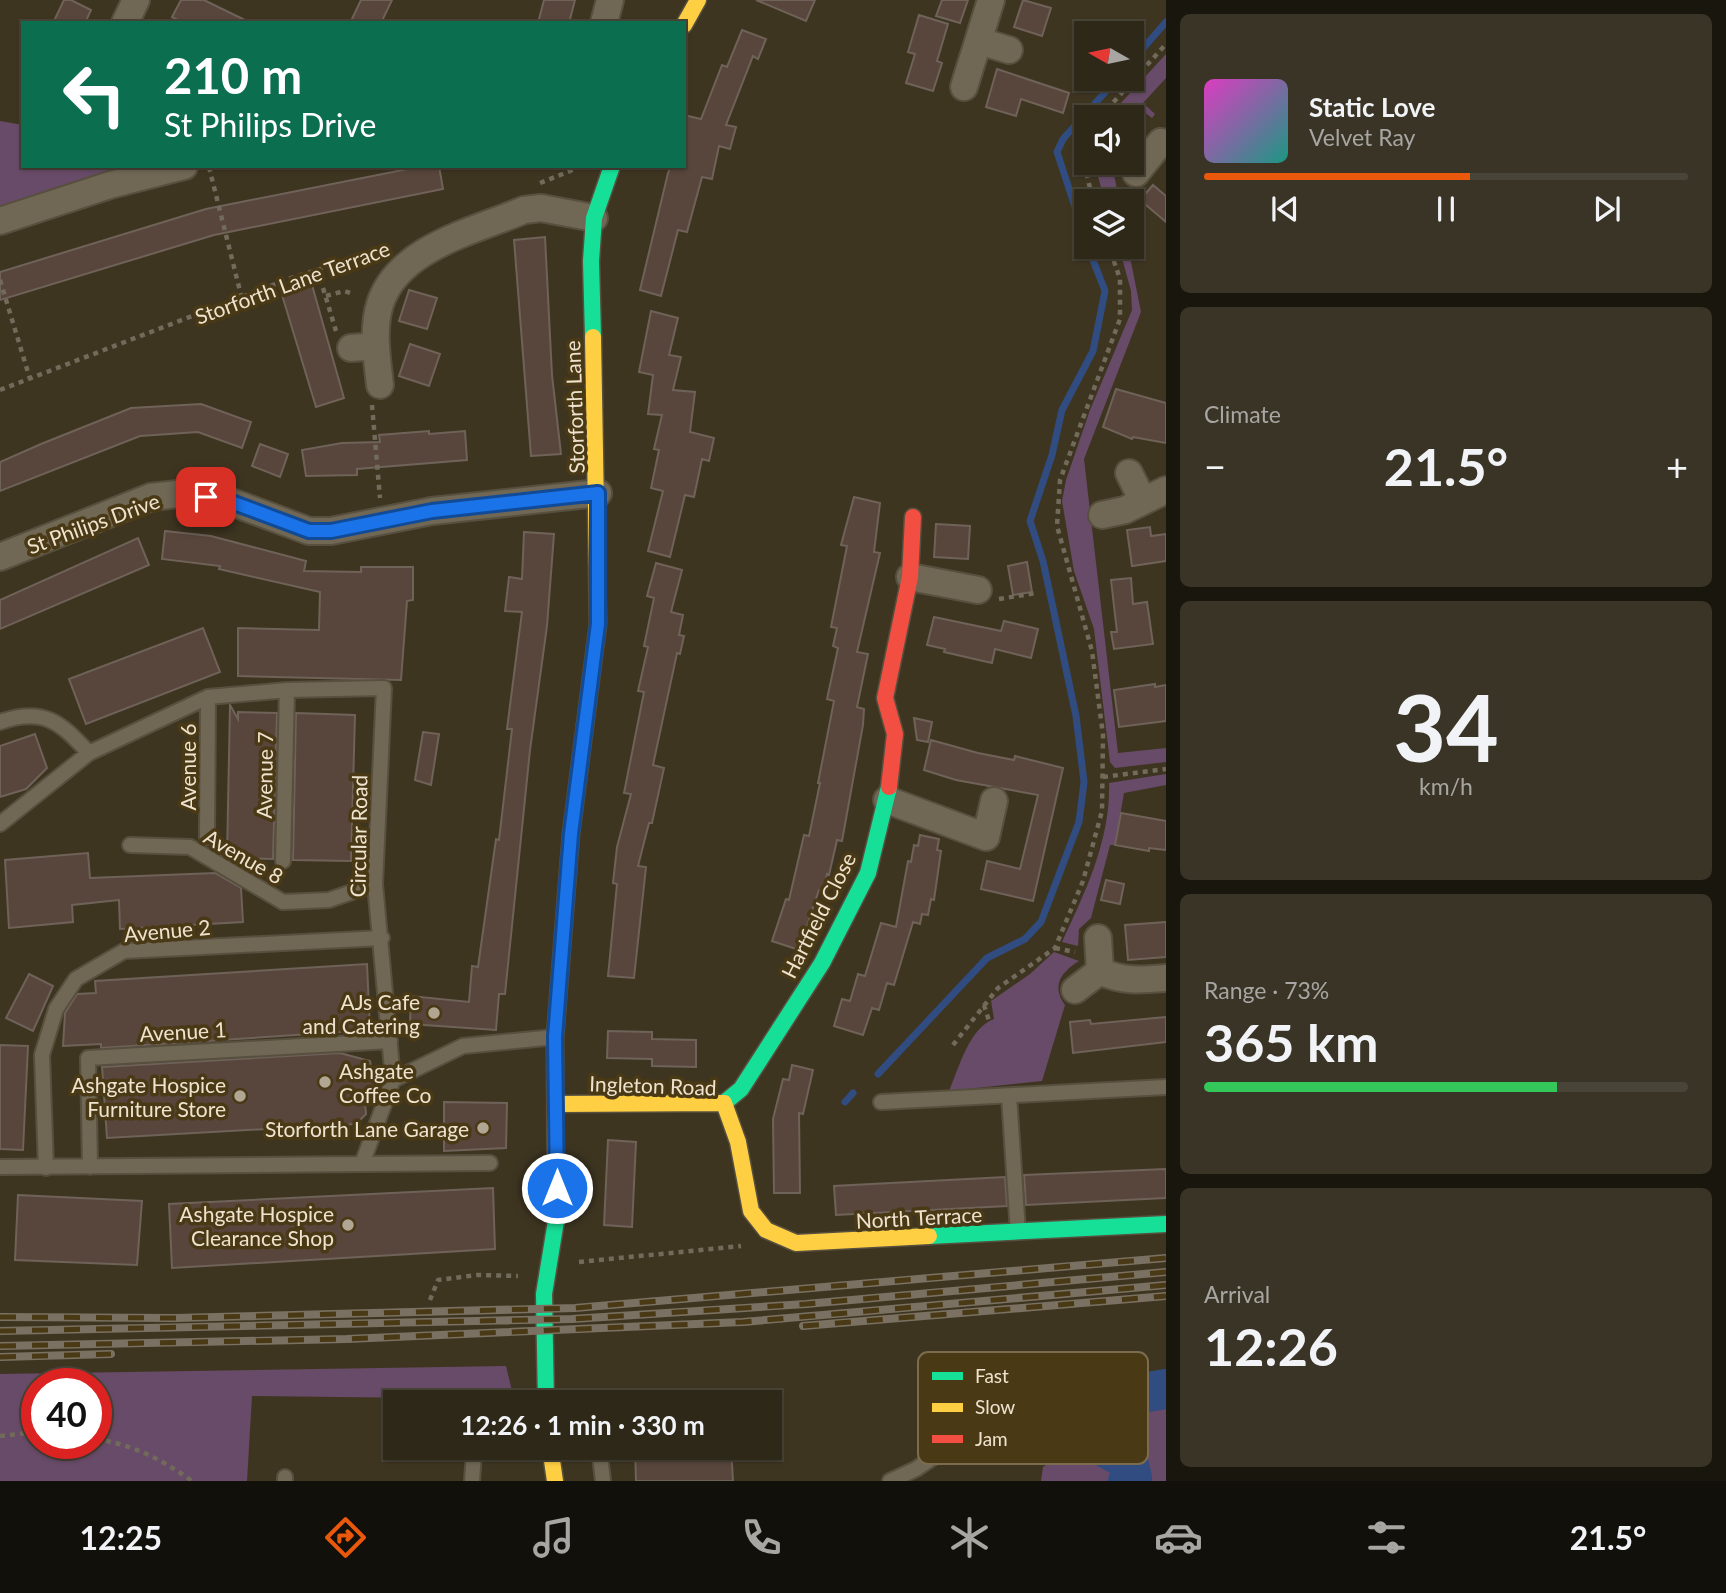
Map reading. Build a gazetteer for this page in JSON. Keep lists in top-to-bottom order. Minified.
{"streets":{"street":["Storforth Lane","St Philips Drive","Hartfield Close","Ingleton Road","North Terrace"],"lane":["Avenue 6","Avenue 7","Circular Road","Avenue 8","Avenue 2","Avenue 1"],"path":["Storforth Lane Terrace"]},"crossings":[["Storforth Lane","St Philips Drive"],["Storforth Lane","Ingleton Road"],["Avenue 6","Circular Road"],["Avenue 7","Circular Road"],["Circular Road","Avenue 8"],["Circular Road","Avenue 2"],["Circular Road","Avenue 1"],["Hartfield Close","Ingleton Road"],["Ingleton Road","North Terrace"]],"places":["AJs Cafe and Catering","Ashgate Coffee Co","Ashgate Hospice Furniture Store","Storforth Lane Garage","Ashgate Hospice Clearance Shop"],"legend":["Fast","Slow","Jam"],"north":"left","page":{"turn":["210 m","St Philips Drive"],"song":["Static Love","Velvet Ray"],"tile":["Climate",["34","km/h"],["Range · 73%","365 km"],["Arrival","12:26"]],"heat":["−","21.5°","+"],"limit":"40","trip":"12:26 · 1 min · 330 m","tabs":["12:25","21.5°"]}}
